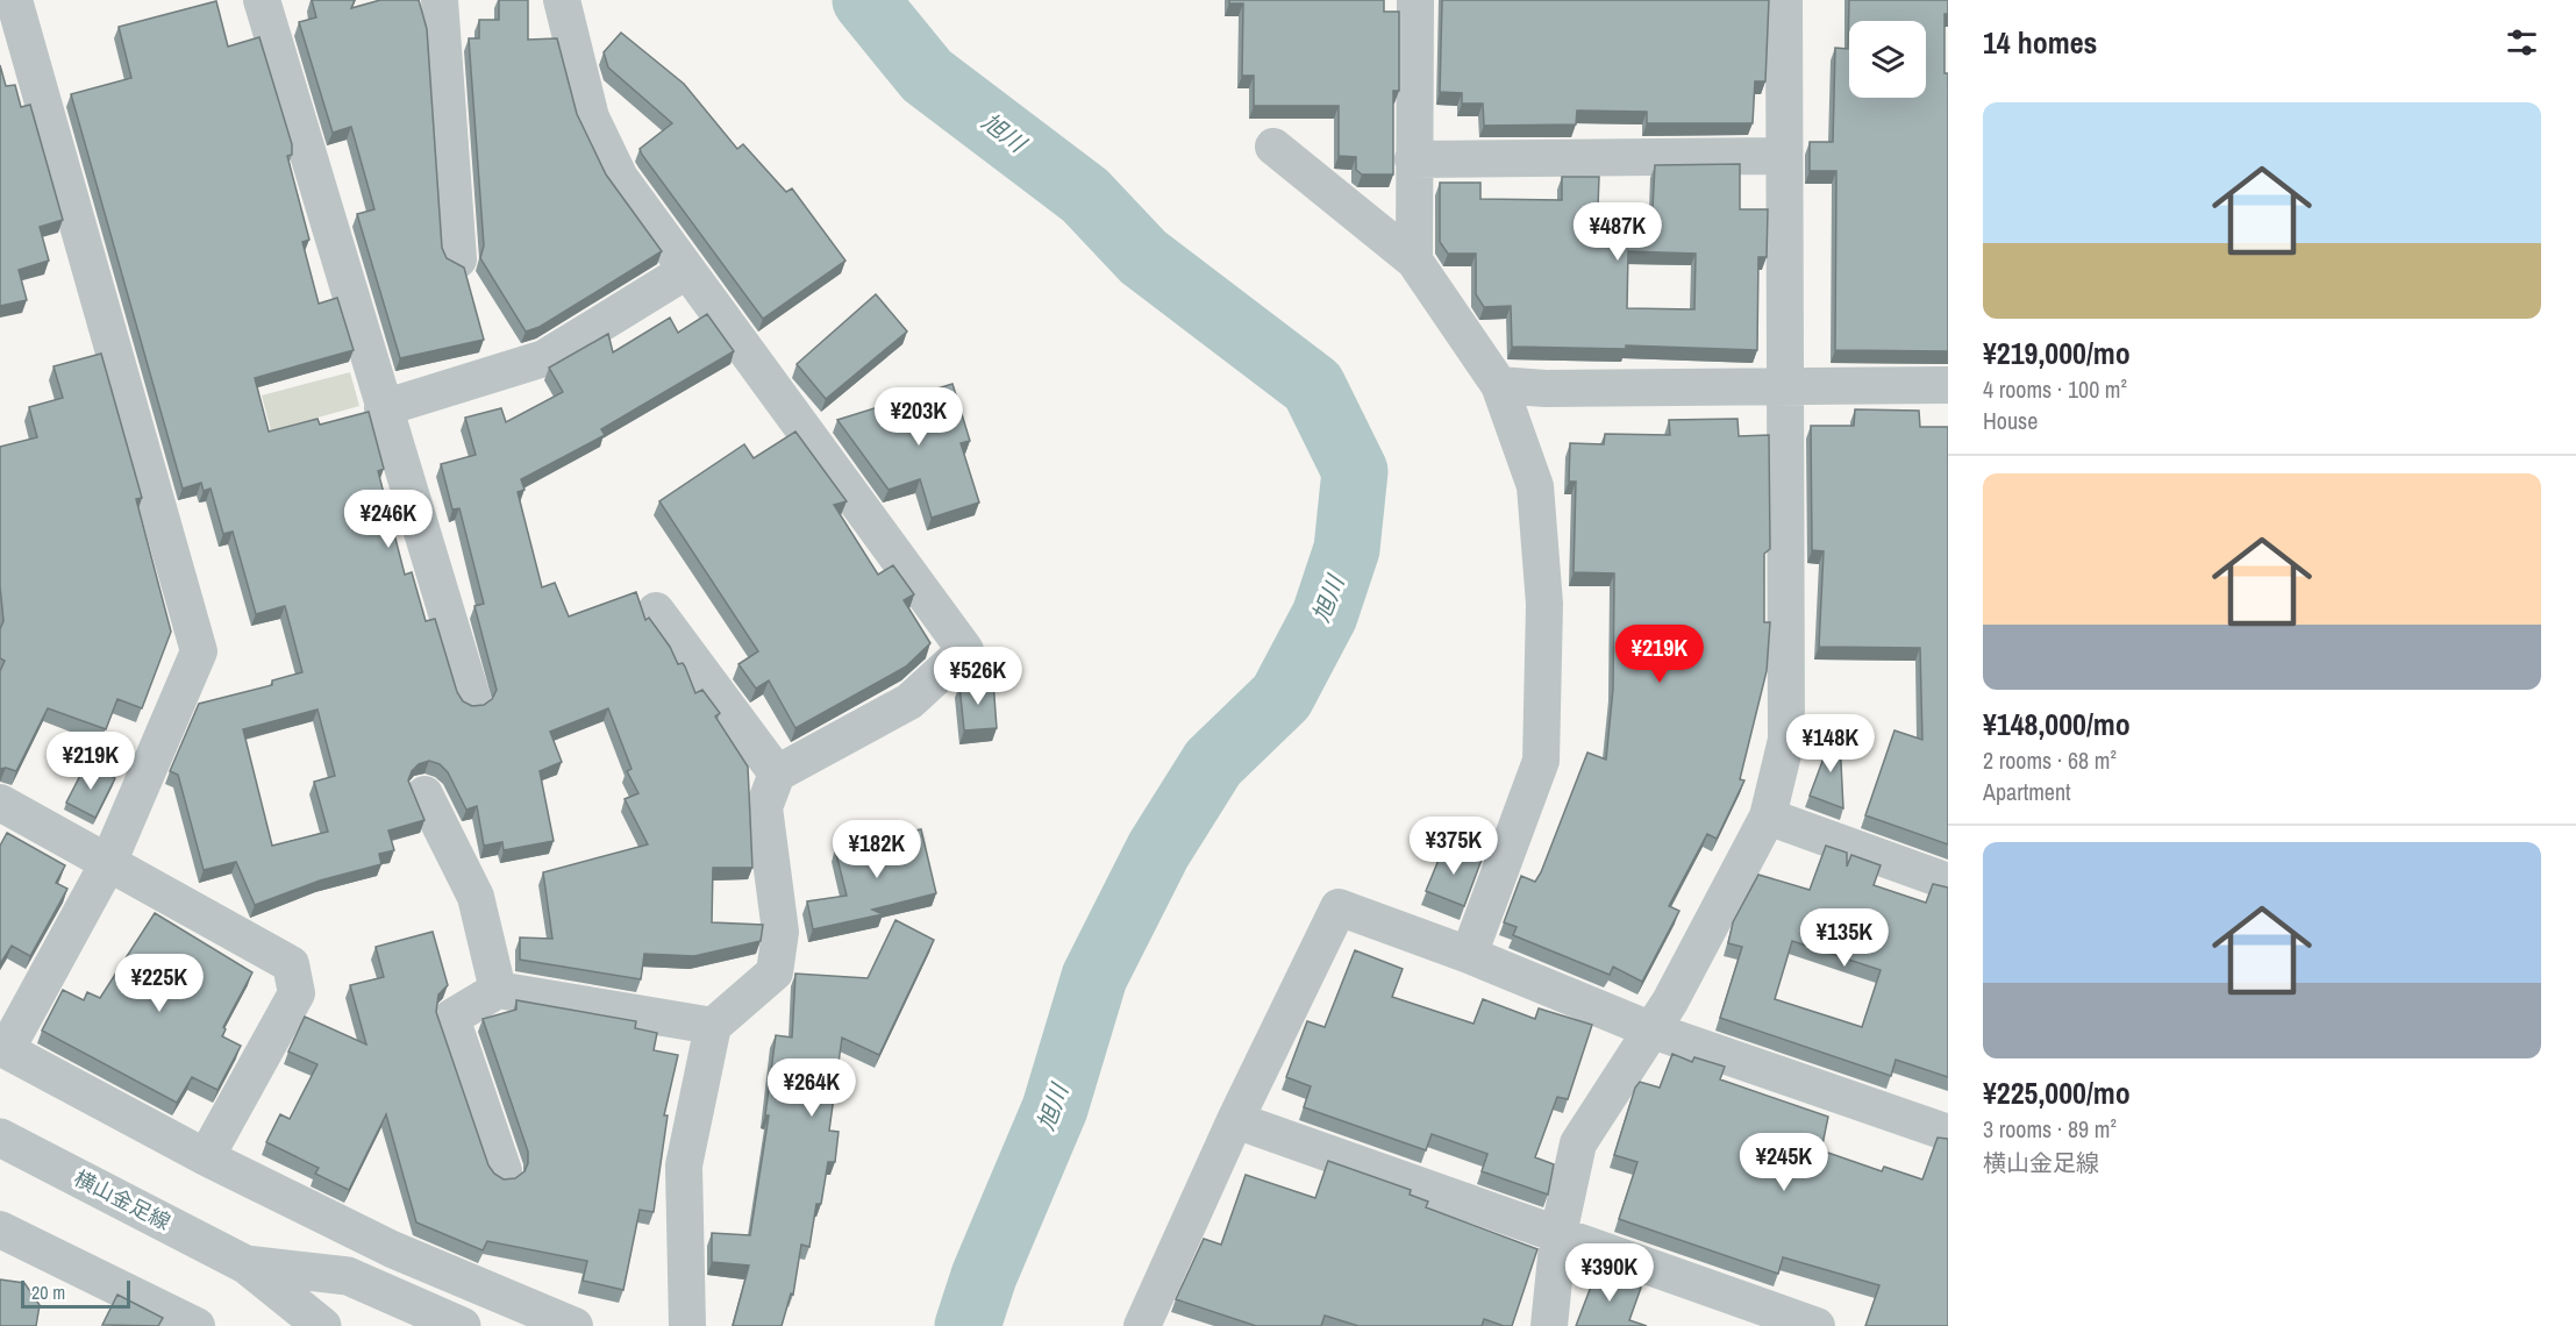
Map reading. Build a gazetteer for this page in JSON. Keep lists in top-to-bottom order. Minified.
{"streets":{"street":["横山金足線"]},"water":["旭川"],"scale_bar":"20 m","page":{"heading":"14 homes","list":[{"name":"¥219,000/mo","note":"4 rooms · 100 m² · House"},{"name":"¥148,000/mo","note":"2 rooms · 68 m² · Apartment"},{"name":"¥225,000/mo","note":"3 rooms · 89 m² · 横山金足線"}],"price":["¥487K","¥203K","¥246K","¥219K","¥526K","¥148K","¥219K","¥375K","¥182K","¥135K","¥225K","¥264K","¥245K","¥390K"],"scale":"20 m"}}
